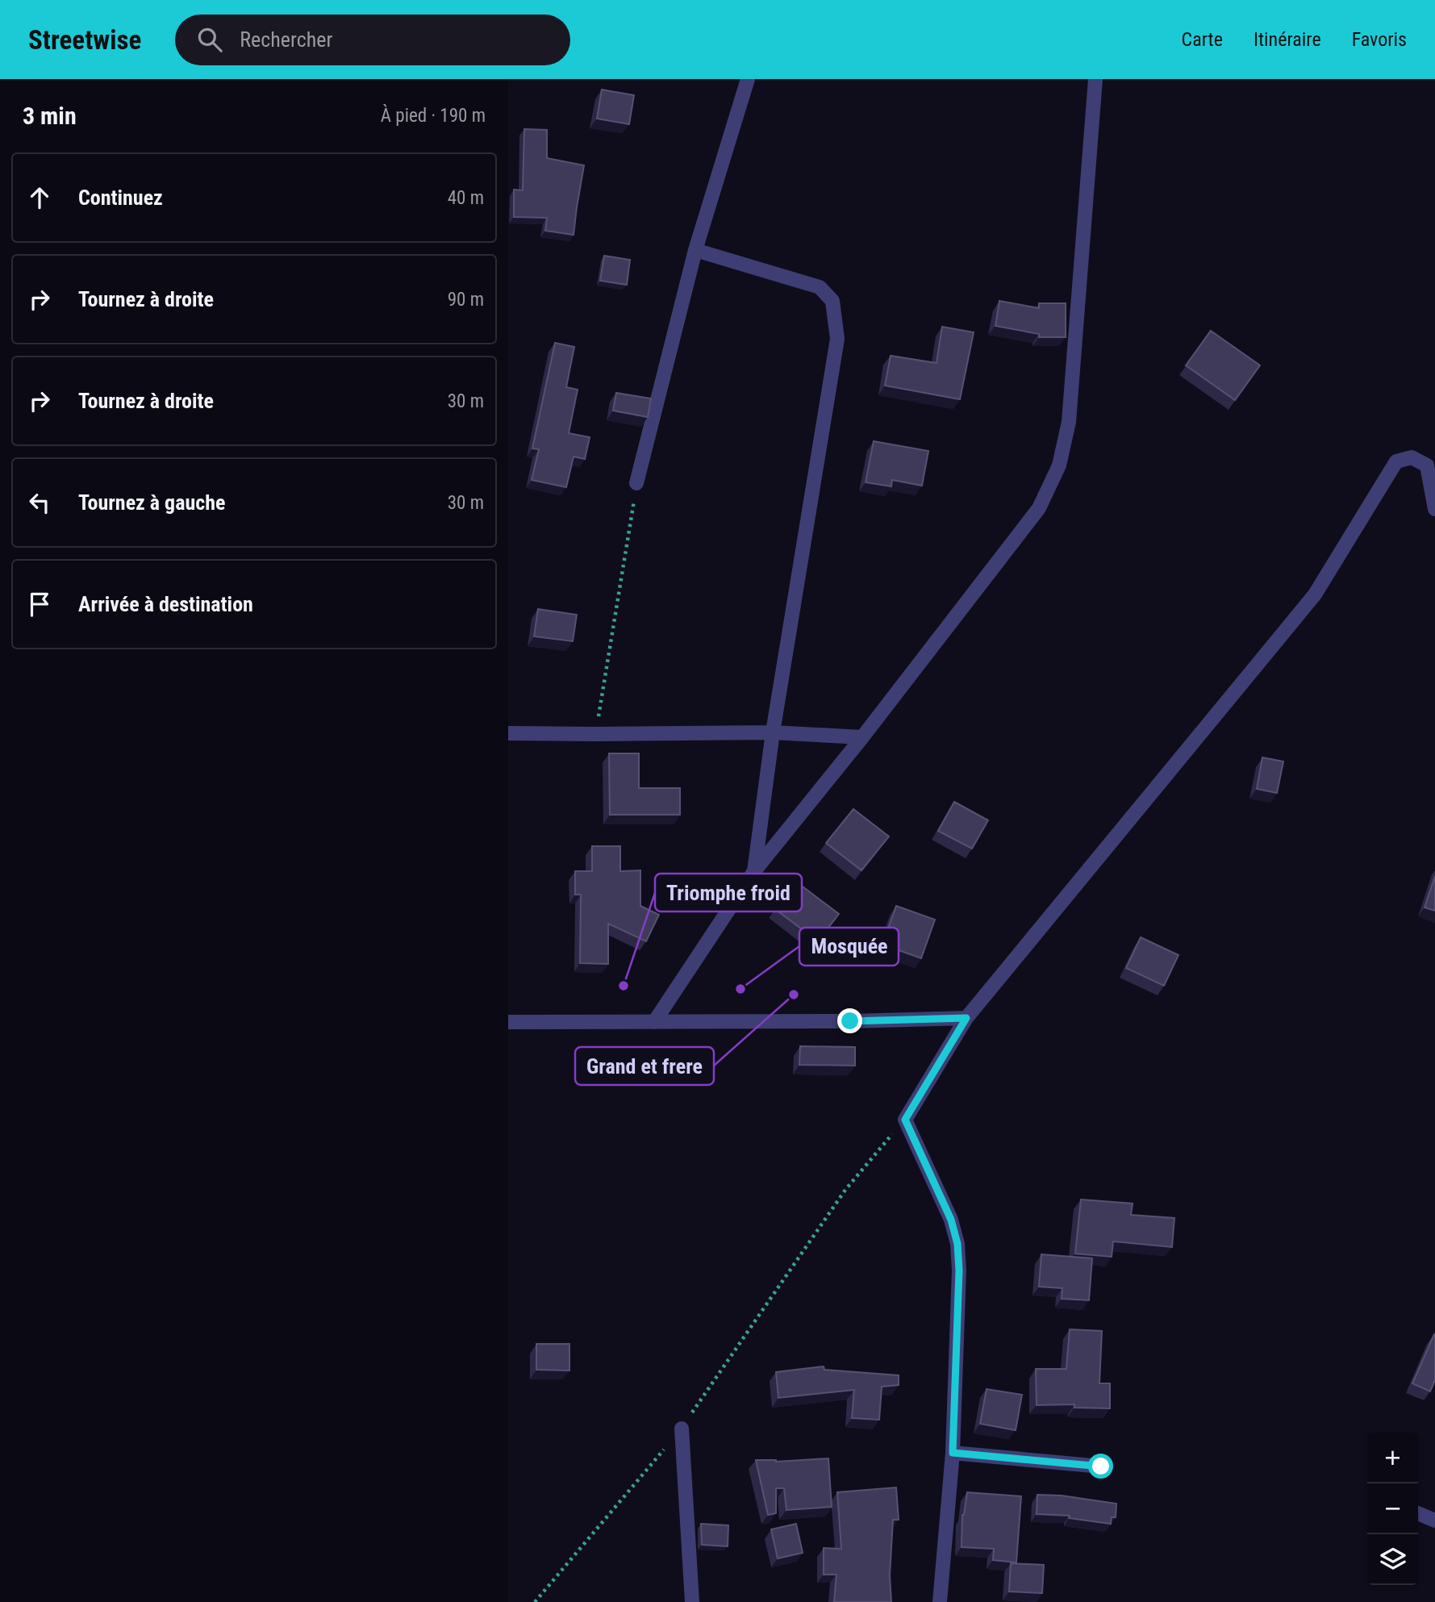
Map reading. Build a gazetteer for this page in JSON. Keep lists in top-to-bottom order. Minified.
{"places":["Triomphe froid","Mosquée","Grand et frere"],"page":{"header":"Streetwise","search":"Rechercher","nav":["Carte","Itinéraire","Favoris"],"heading":["3 min","À pied · 190 m"],"list":[["Continuez","40 m"],["Tournez à droite","90 m"],["Tournez à droite","30 m"],["Tournez à gauche","30 m"],"Arrivée à destination"],"map_buttons":["+","−"]}}
